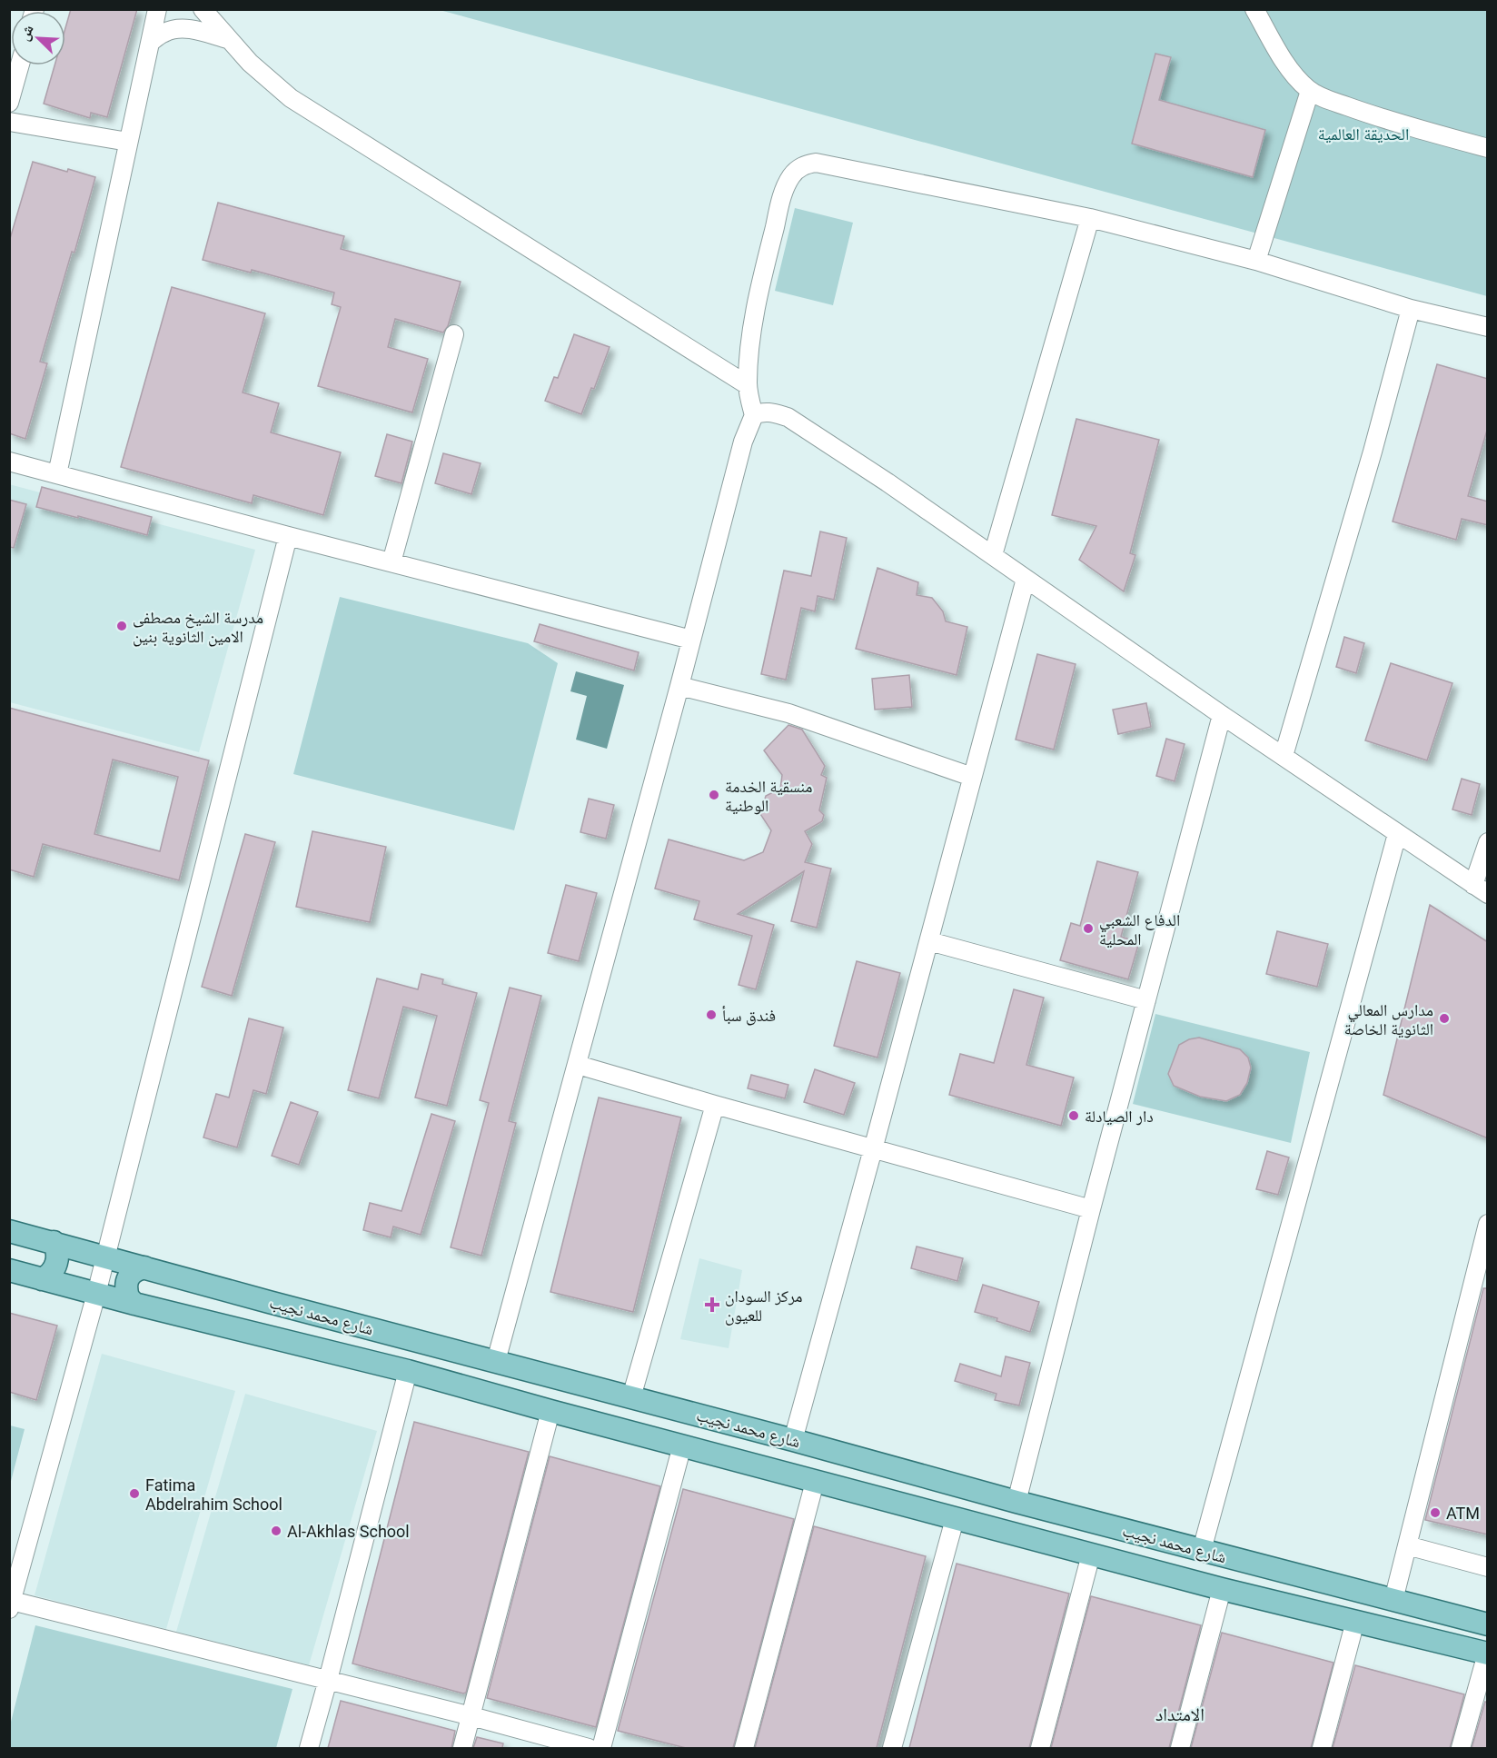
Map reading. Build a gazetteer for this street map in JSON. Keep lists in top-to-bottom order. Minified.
{"streets":{"main road":["شارع محمد نجيب"]},"districts":["الامتداد"],"parks":["الحديقة العالمية"],"places":{"other":["مدرسة الشيخ مصطفى الامين الثانوية بنين","منسقية الخدمة الوطنية","الدفاع الشعبي المحلية","فندق سبأ","مدارس المعالي الثانوية الخاصة","دار الصيادلة","Fatima Abdelrahim School","ATM","Al-Akhlas School"],"health":["مركز السودان للعيون"]},"north":"top left"}
